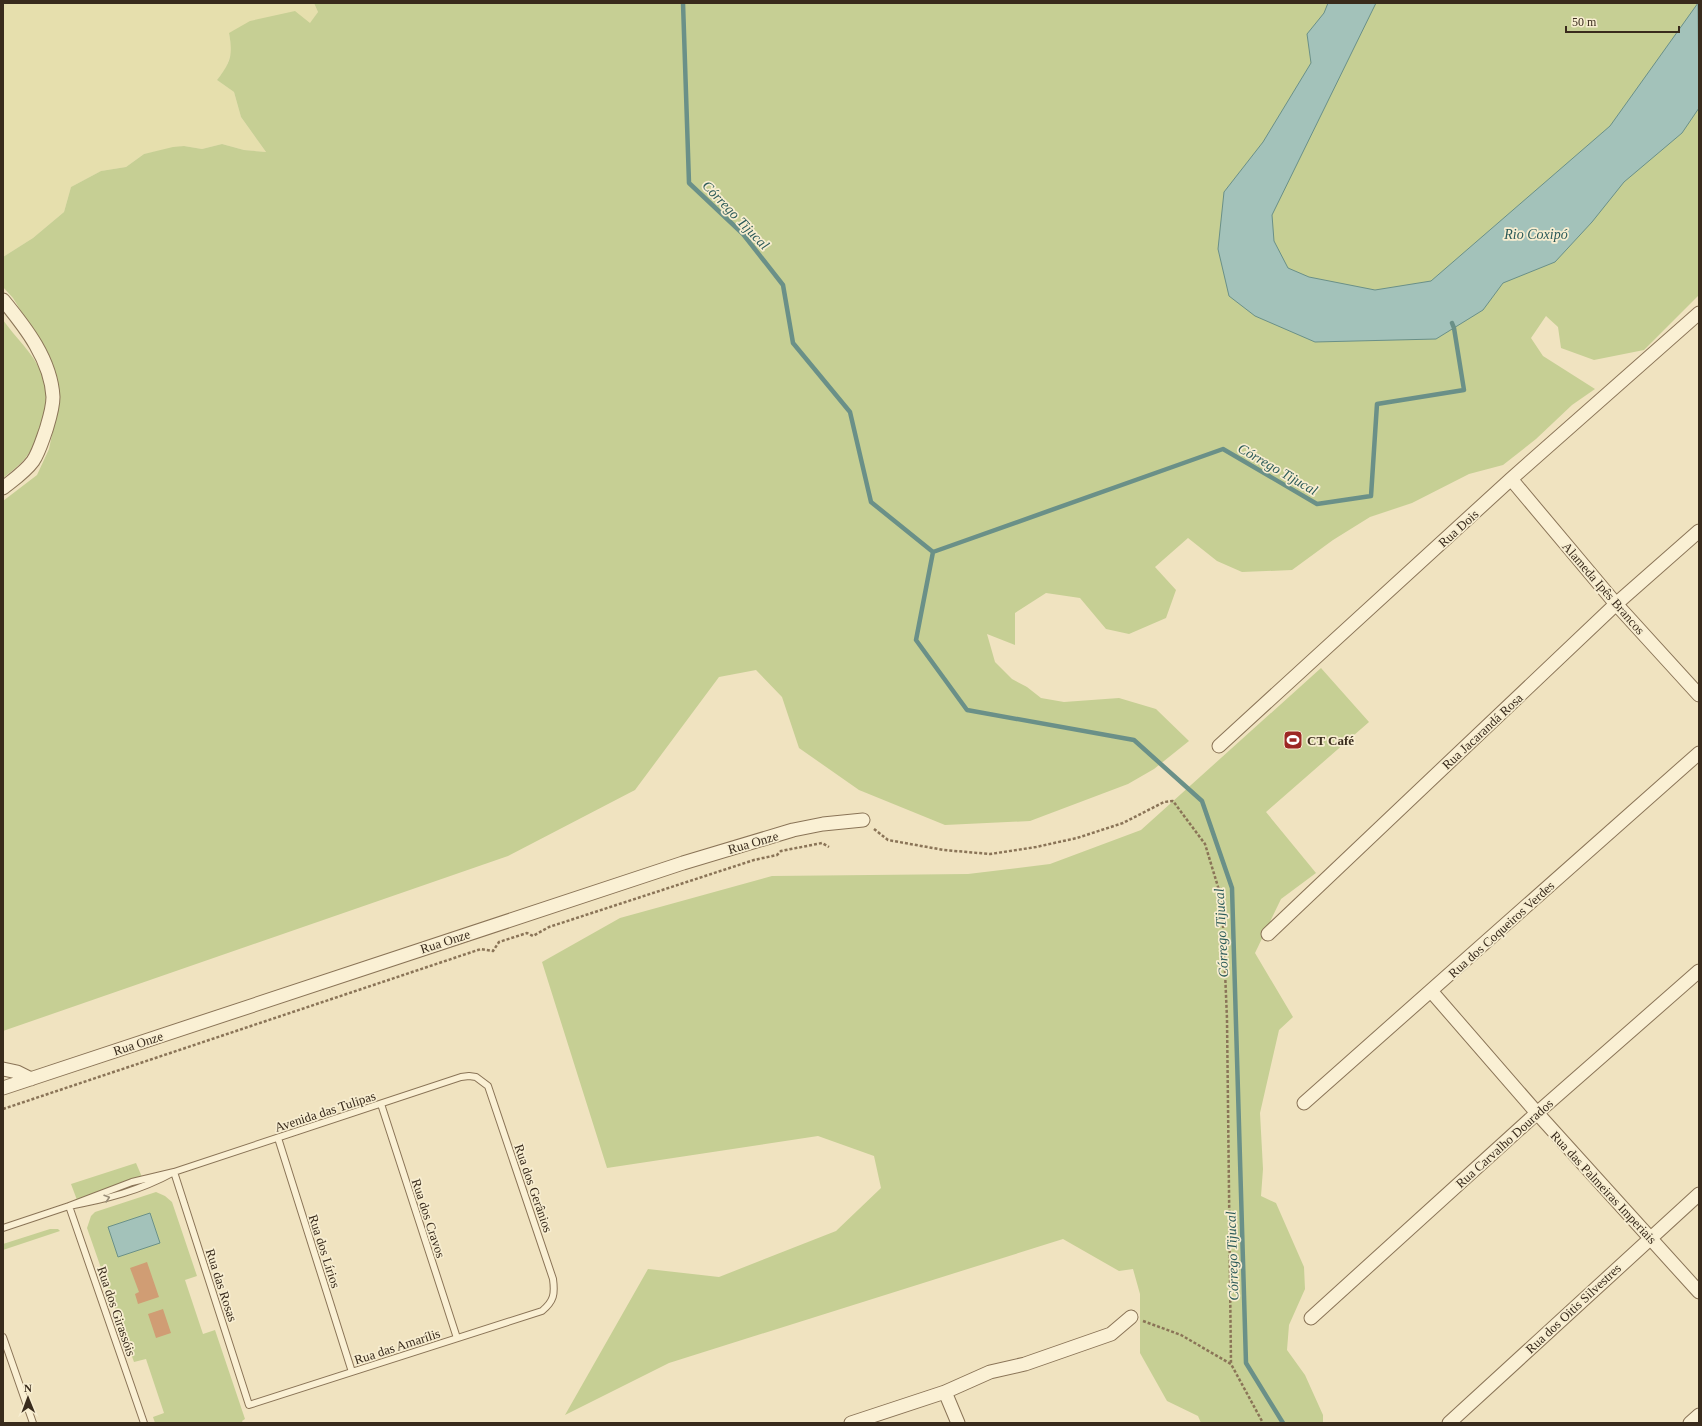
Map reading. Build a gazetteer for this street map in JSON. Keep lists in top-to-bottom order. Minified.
{"streets":{"street":["Rua Dois","Alameda Ipês Brancos","Rua Jacarandá Rosa","Rua Onze","Rua dos Coqueiros Verdes","Rua Carvalho Dourados","Rua das Palmeiras Imperiais","Rua dos Oitis Silvestres"],"lane":["Avenida das Tulipas","Rua dos Gerânios","Rua dos Cravos","Rua dos Lírios","Rua das Rosas","Rua dos Girassóis","Rua das Amarílis"]},"crossings":[["Rua Dois","Alameda Ipês Brancos"],["Alameda Ipês Brancos","Rua Jacarandá Rosa"],["Rua dos Coqueiros Verdes","Rua das Palmeiras Imperiais"],["Avenida das Tulipas","Rua dos Gerânios"],["Avenida das Tulipas","Rua dos Cravos"],["Avenida das Tulipas","Rua dos Lírios"],["Avenida das Tulipas","Rua das Rosas"],["Avenida das Tulipas","Rua dos Girassóis"],["Rua Carvalho Dourados","Rua das Palmeiras Imperiais"],["Rua das Palmeiras Imperiais","Rua dos Oitis Silvestres"],["Rua dos Gerânios","Rua das Amarílis"],["Rua dos Cravos","Rua das Amarílis"],["Rua dos Lírios","Rua das Amarílis"],["Rua das Rosas","Rua das Amarílis"]],"water":["Córrego Tijucal","Rio Coxipó"],"places":{"sports":["CT Café"]},"scale_bar":"50 m","north":"top"}
